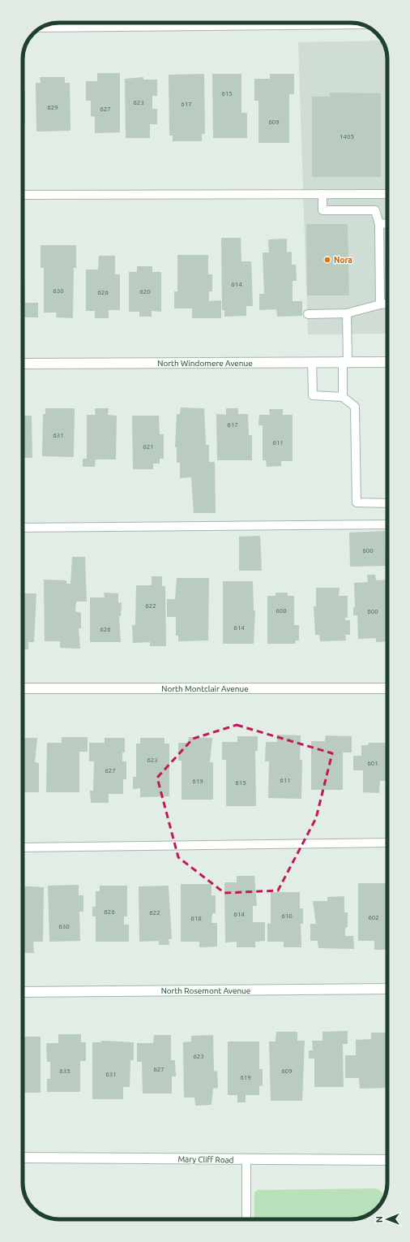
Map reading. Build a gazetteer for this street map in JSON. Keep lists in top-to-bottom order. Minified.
{"streets":{"street":["North Windomere Avenue","North Montclair Avenue","North Rosemont Avenue","Mary Cliff Road"]},"places":["Nora"],"house_numbers":["615","623","617","629","627","609","1405","614","630","620","626","617","631","611","621","600","622","608","600","614","626","623","601","627","611","619","615","626","622","614","610","602","618","630","623","627","635","609","631","619"],"north":"left"}
